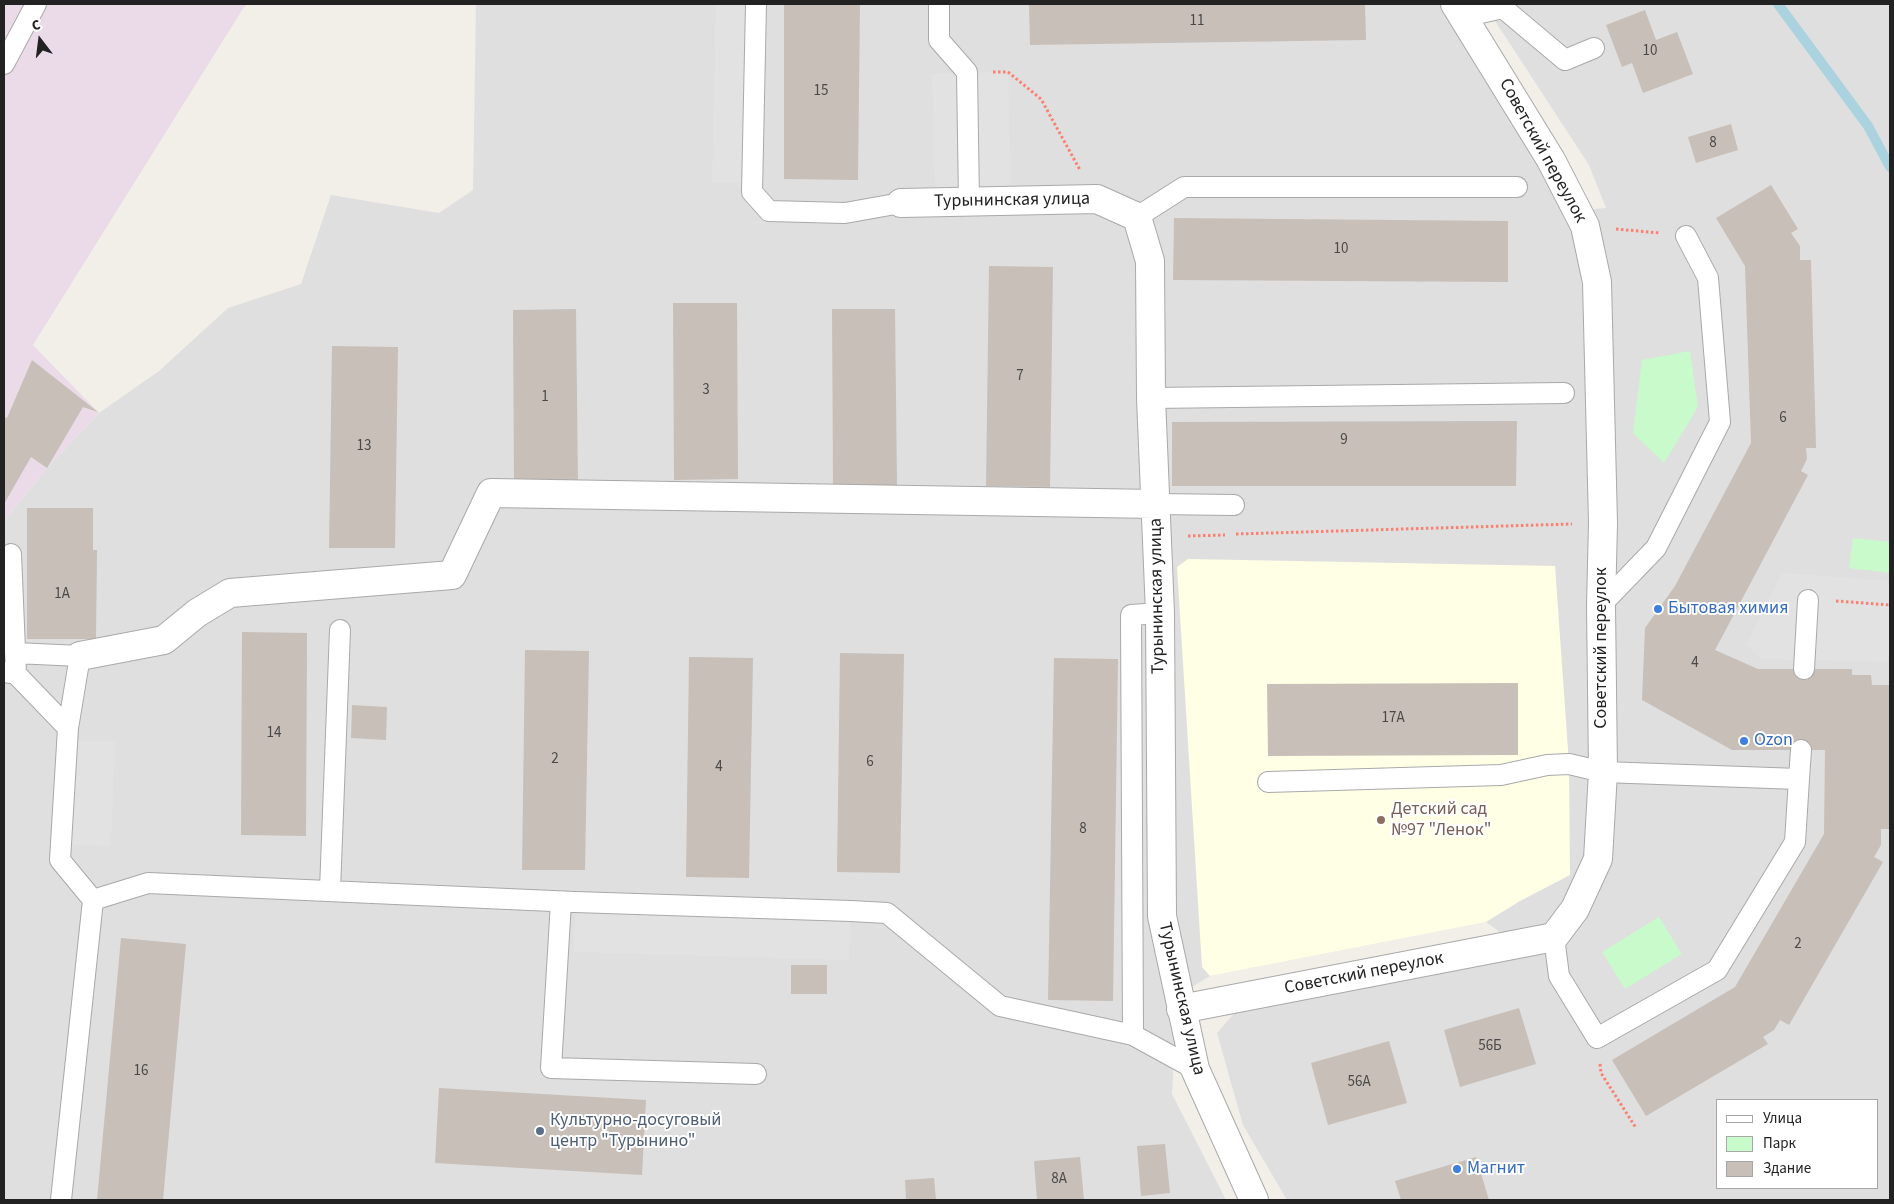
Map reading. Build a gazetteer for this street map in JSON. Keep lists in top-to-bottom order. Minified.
{"streets":{"street":["Советский переулок","Турынинская улица"]},"crossings":[["Советский переулок","Турынинская улица"]],"places":["Бытовая химия","Ozon","Детский сад №97 \"Ленок\"","Культурно-досуговый центр \"Турынино\"","Магнит"],"house_numbers":["11","10","15","8","10","7","3","1","6","9","13","1А","4","17А","14","2","6","4","8","2","56Б","16","56А","8А"],"legend":["Улица","Парк","Здание"],"north":"top"}
